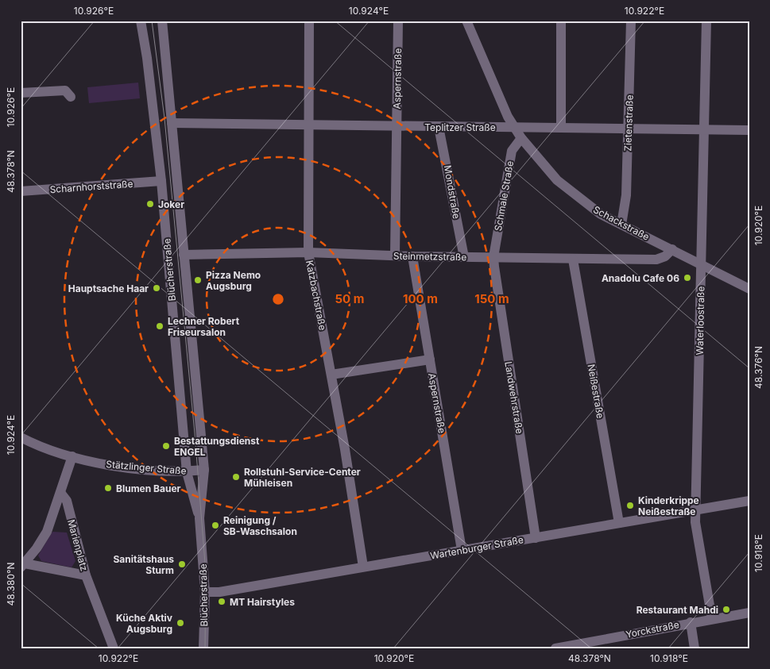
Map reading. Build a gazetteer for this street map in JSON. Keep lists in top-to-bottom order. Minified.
{"streets":{"street":["Aspernstraße","Zietenstraße","Teplitzer Straße","Scharnhorststraße","Mondstraße","Schmale Straße","Schackstraße","Steinmetzstraße","Blücherstraße","Katzbachstraße","Waterloostraße","Neißestraße","Landwehrstraße","Stätzlinger Straße","Marienplatz","Wartenburger Straße","Yorckstraße"]},"crossings":[["Aspernstraße","Teplitzer Straße"],["Aspernstraße","Steinmetzstraße"],["Aspernstraße","Wartenburger Straße"],["Zietenstraße","Teplitzer Straße"],["Zietenstraße","Schackstraße"],["Teplitzer Straße","Mondstraße"],["Teplitzer Straße","Schackstraße"],["Teplitzer Straße","Blücherstraße"],["Teplitzer Straße","Katzbachstraße"],["Teplitzer Straße","Waterloostraße"],["Scharnhorststraße","Blücherstraße"],["Mondstraße","Steinmetzstraße"],["Schmale Straße","Schackstraße"],["Schmale Straße","Steinmetzstraße"],["Schmale Straße","Landwehrstraße"],["Schackstraße","Steinmetzstraße"],["Schackstraße","Waterloostraße"],["Steinmetzstraße","Blücherstraße"],["Steinmetzstraße","Katzbachstraße"],["Steinmetzstraße","Neißestraße"],["Steinmetzstraße","Landwehrstraße"],["Blücherstraße","Stätzlinger Straße"],["Blücherstraße","Wartenburger Straße"],["Katzbachstraße","Wartenburger Straße"],["Waterloostraße","Wartenburger Straße"],["Waterloostraße","Yorckstraße"],["Neißestraße","Wartenburger Straße"],["Landwehrstraße","Wartenburger Straße"],["Stätzlinger Straße","Marienplatz"]],"places":["Joker","Anadolu Cafe 06","Pizza Nemo Augsburg","Hauptsache Haar","Lechner Robert Friseursalon","Bestattungsdienst ENGEL","Rollstuhl-Service-Center Mühleisen","Blumen Bauer","Kinderkrippe Neißestraße","Reinigung / SB-Waschsalon","Sanitätshaus Sturm","MT Hairstyles","Restaurant Mahdi","Küche Aktiv Augsburg"],"coordinates":["10.926°E","10.924°E","10.922°E","48.378°N","10.920°E","48.376°N","10.918°E","48.380°N"],"rings":["50 m","100 m","150 m"]}
